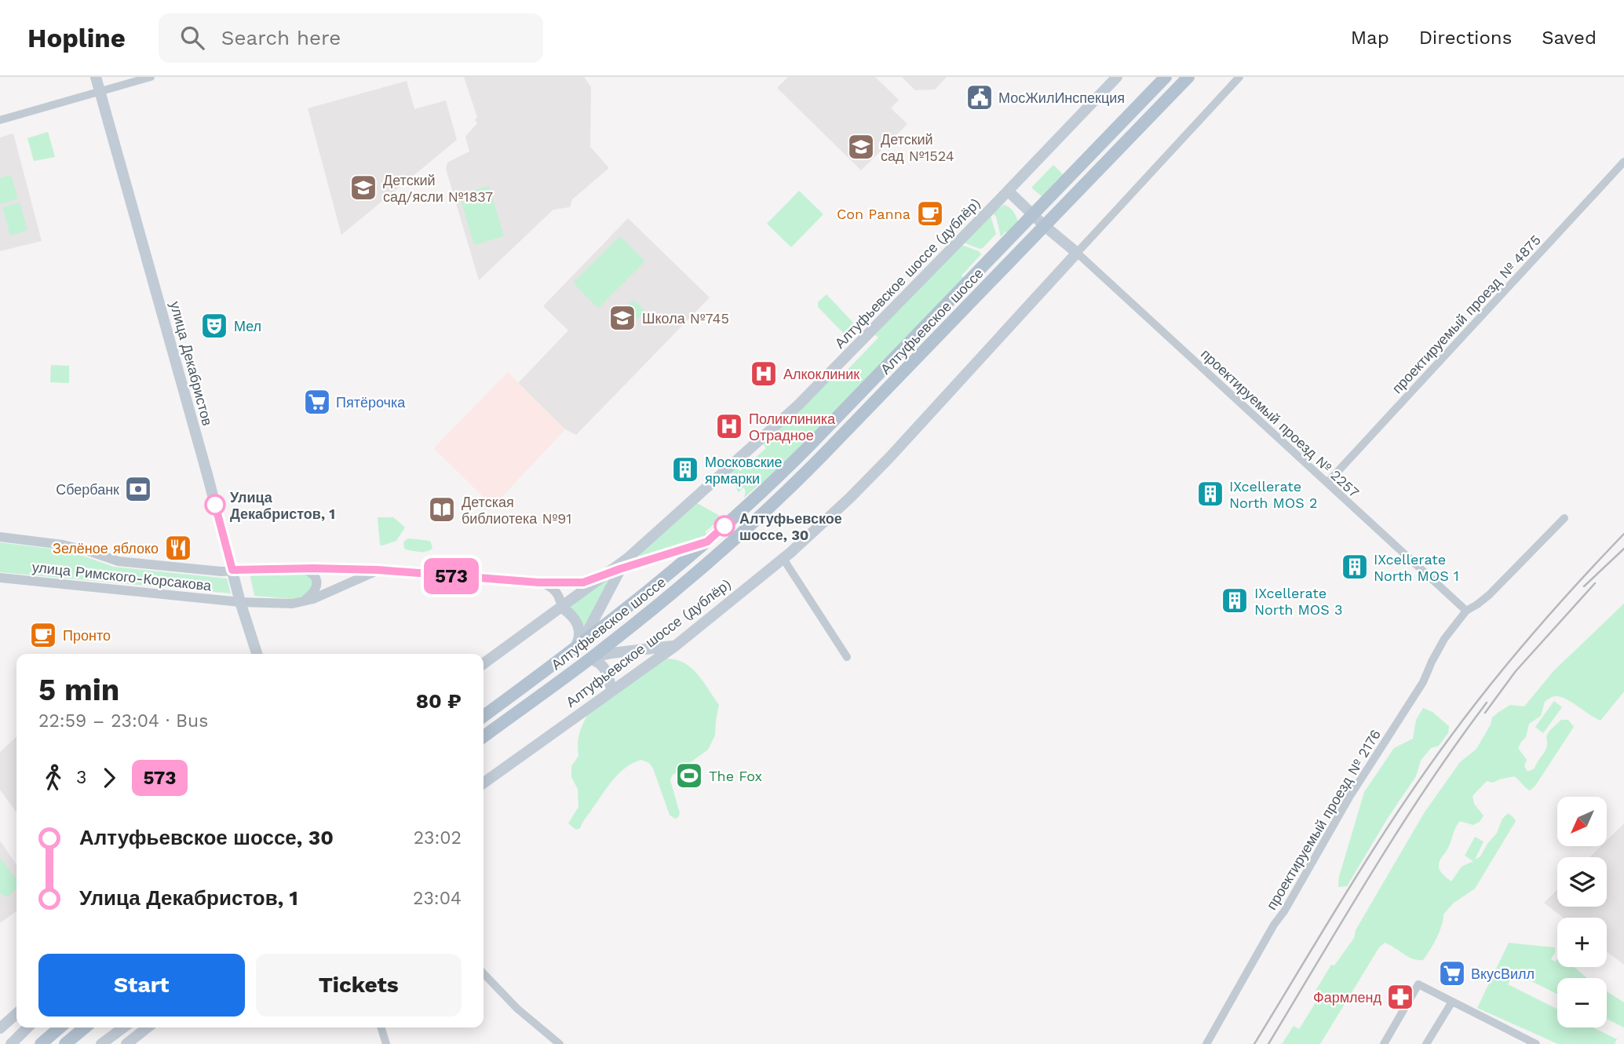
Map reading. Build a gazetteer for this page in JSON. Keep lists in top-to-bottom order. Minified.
{"streets":{"main road":["Алтуфьевское шоссе (дублёр)","Алтуфьевское шоссе","улица Декабристов"],"street":["проектируемый проезд № 4875","проектируемый проезд № 2257","улица Римского-Корсакова","проектируемый проезд № 2176"]},"crossings":[["Алтуфьевское шоссе (дублёр)","проектируемый проезд № 2257"],["Алтуфьевское шоссе (дублёр)","улица Римского-Корсакова"],["проектируемый проезд № 4875","проектируемый проезд № 2257"],["улица Декабристов","улица Римского-Корсакова"],["проектируемый проезд № 2257","проектируемый проезд № 2176"]],"places":{"public building":["МосЖилИнспекция"],"school or university":["Детский сад №1524","Детский сад/ясли №1837","Школа №745"],"cafe":["Con Panna","Пронто"],"theatre":["Мел"],"hospital":["Алкоклиник","Поликлиника Отрадное"],"supermarket":["Пятёрочка","ВкусВилл"],"building":["Московские ярмарки","IXcellerate North MOS 2","IXcellerate North MOS 1","IXcellerate North MOS 3"],"bank":["Сбербанк"],"other":["Улица Декабристов, 1","Алтуфьевское шоссе, 30"],"library":["Детская библиотека №91"],"restaurant":["Зелёное яблоко"],"sports":["The Fox"],"pharmacy":["Фармленд"]},"lines":["bus line 573"],"north":"bottom left","page":{"header":"Hopline","search":"Search here","nav":["Map","Directions","Saved"],"on_map":"573","heading":["5 min","22:59 – 23:04 · Bus","80 ₽"],"legs":["3","573"],"map_buttons":["+","−"],"list":[{"name":"Алтуфьевское шоссе, 30","value":"23:02"},{"name":"Улица Декабристов, 1","value":"23:04"}],"buttons":["Start","Tickets"]}}
